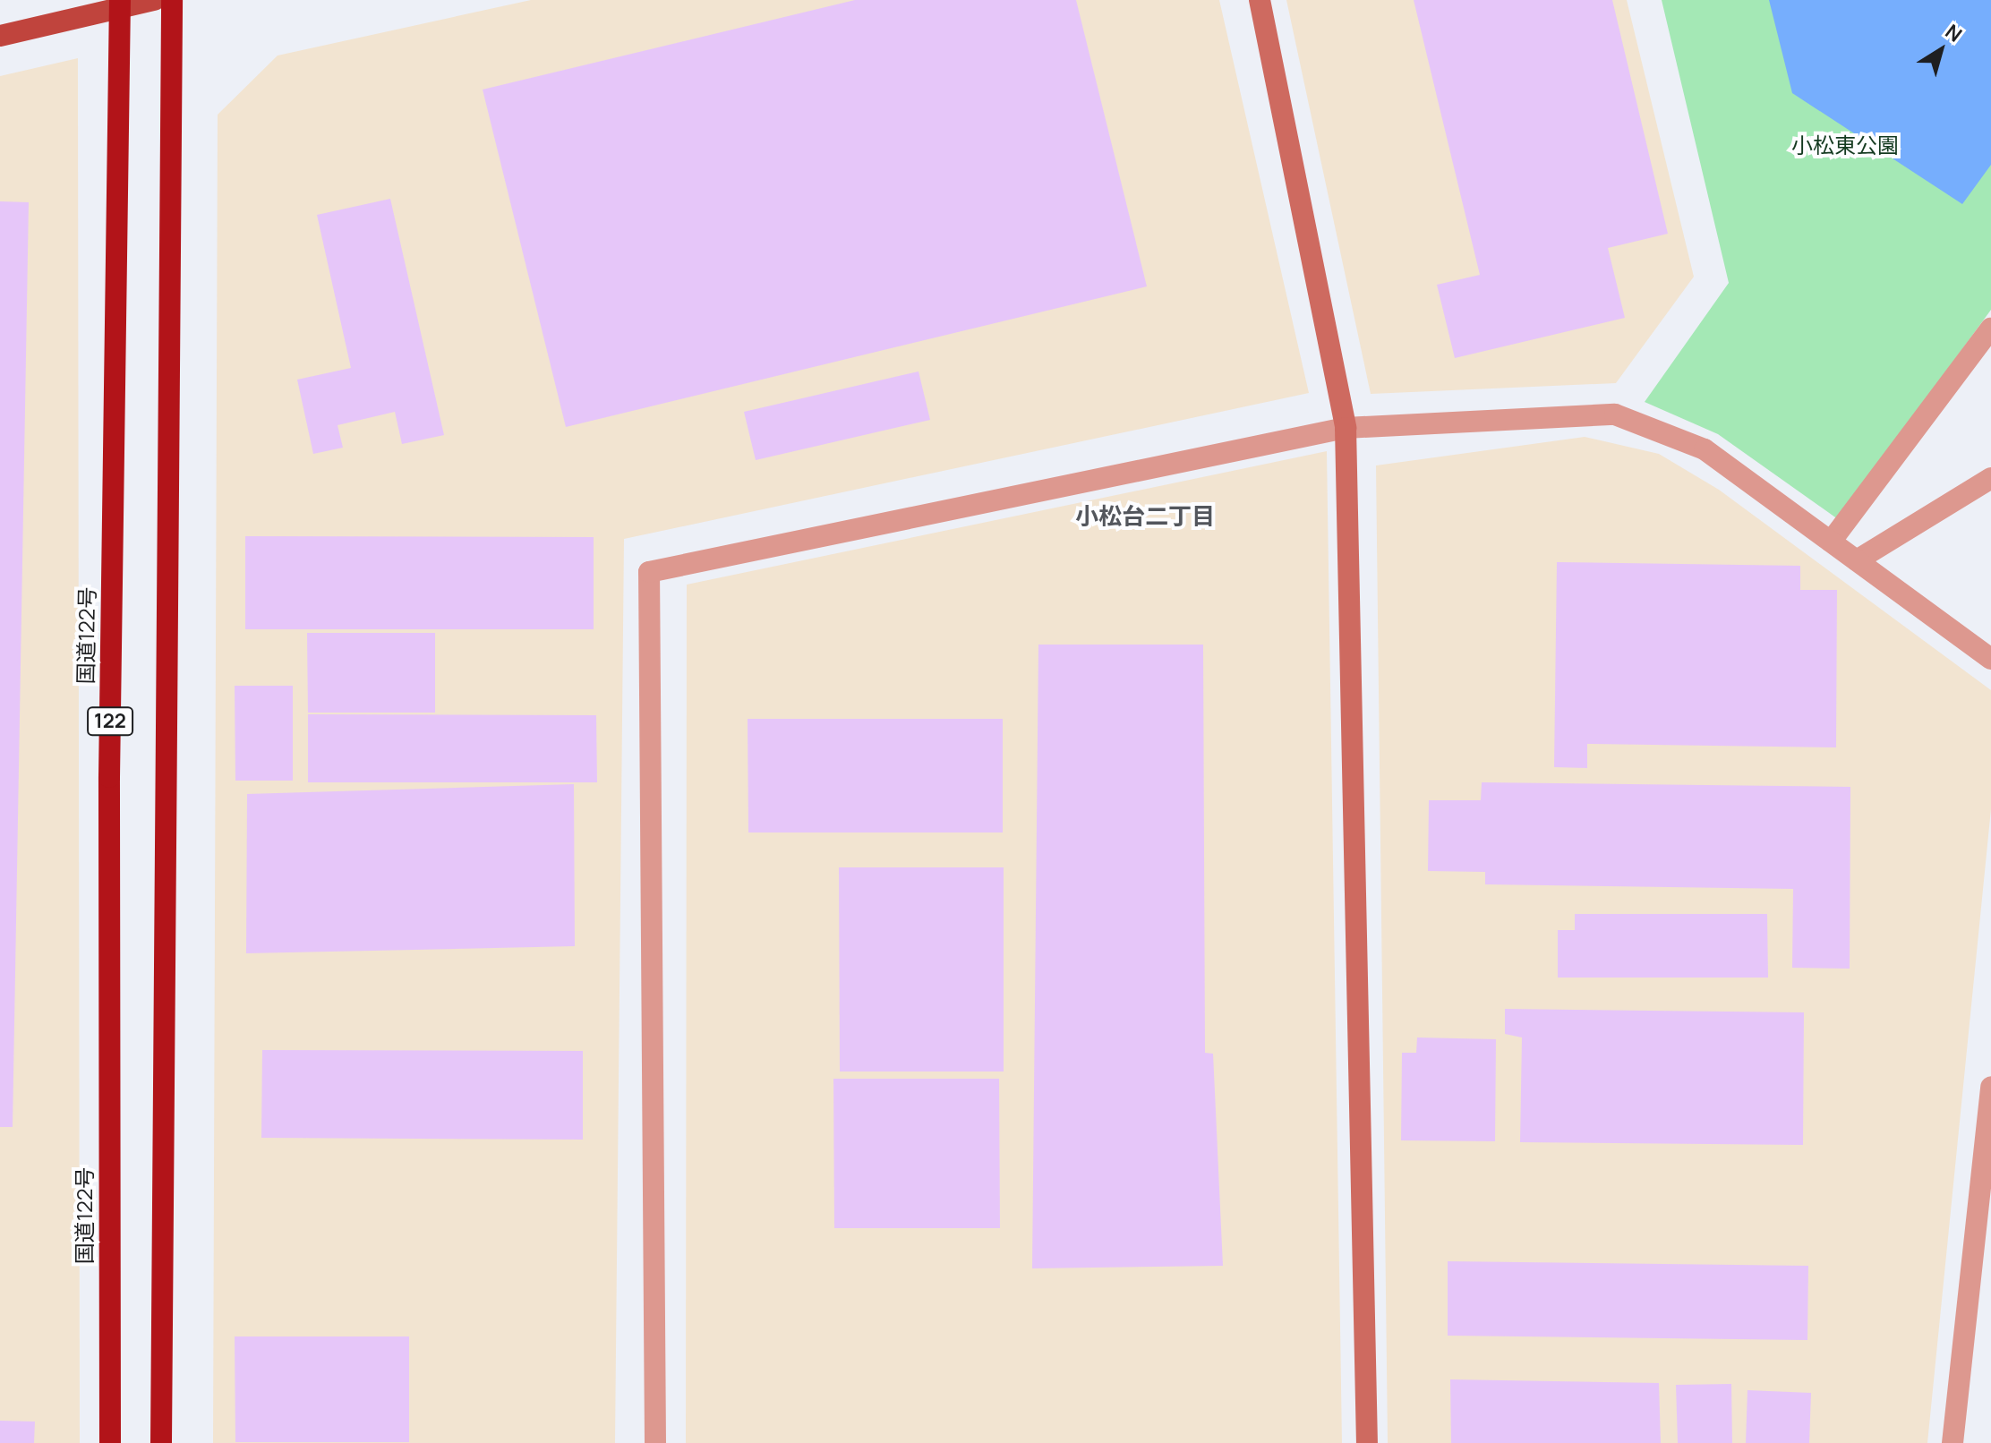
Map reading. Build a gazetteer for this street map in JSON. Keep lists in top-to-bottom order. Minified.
{"streets":{"highway":["国道122号","122"]},"districts":["小松台二丁目"],"parks":["小松東公園"],"north":"top right"}
